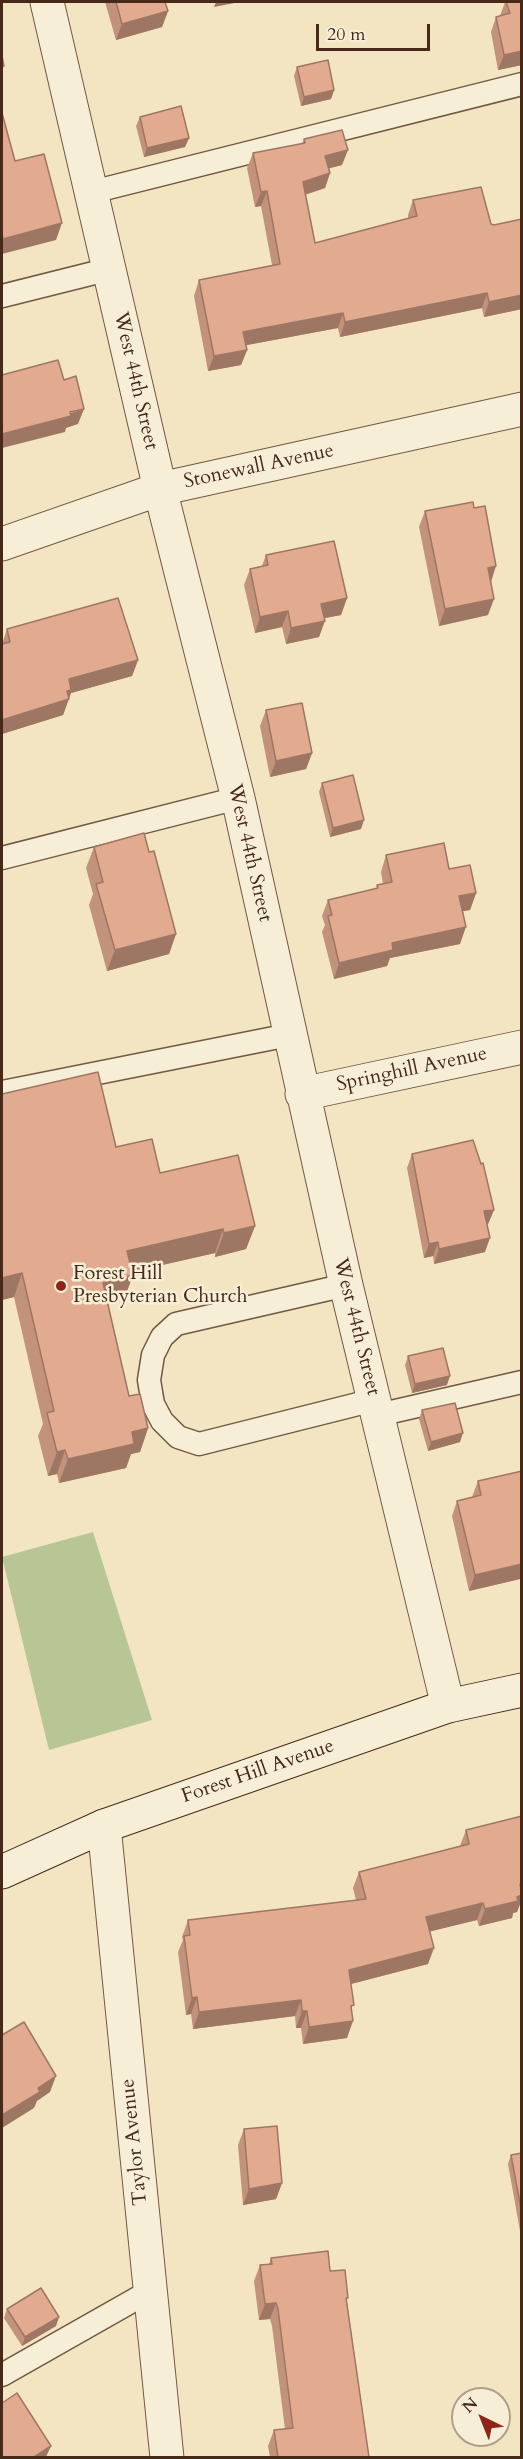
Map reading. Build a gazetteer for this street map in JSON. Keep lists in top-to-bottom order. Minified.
{"streets":{"street":["West 44th Street","Stonewall Avenue","Springhill Avenue","Forest Hill Avenue","Taylor Avenue"]},"crossings":[["West 44th Street","Stonewall Avenue"],["West 44th Street","Springhill Avenue"],["West 44th Street","Forest Hill Avenue"],["Forest Hill Avenue","Taylor Avenue"]],"places":["Forest Hill Presbyterian Church"],"scale_bar":"20 m","north":"top left"}
